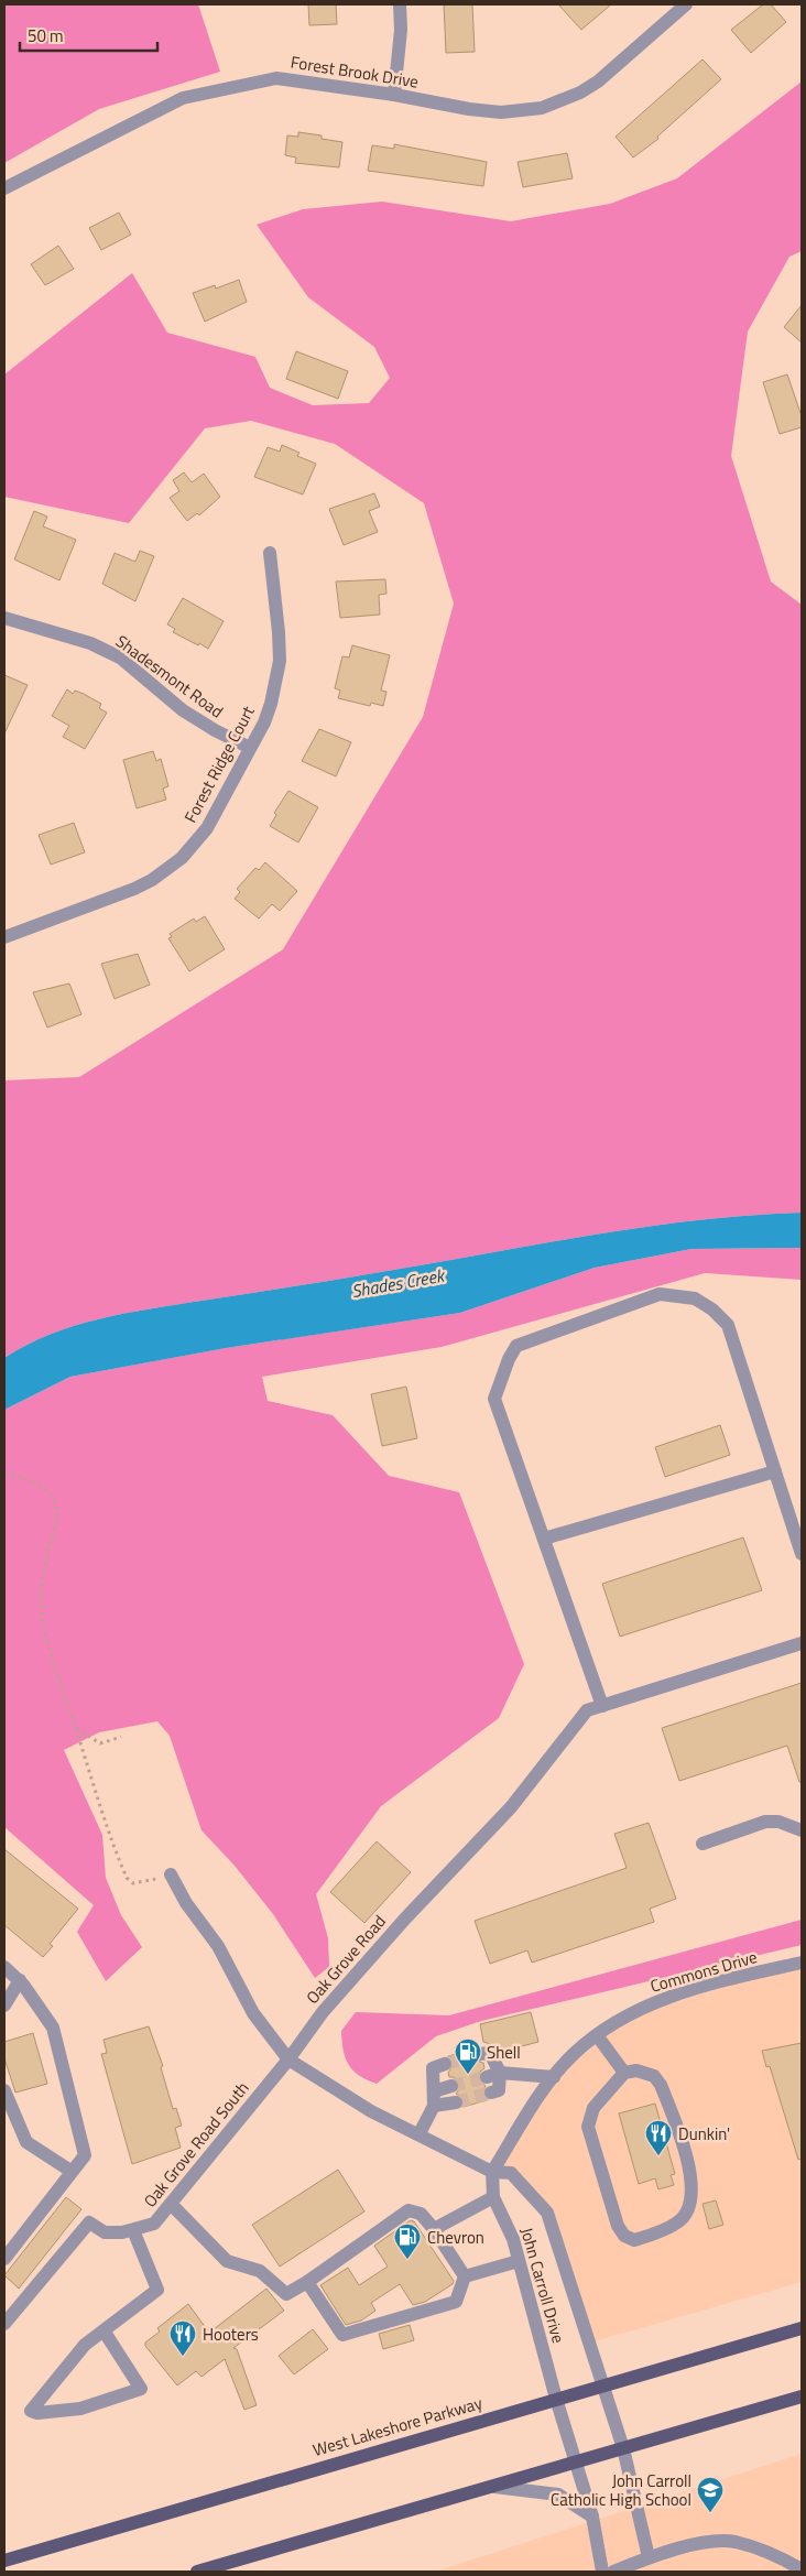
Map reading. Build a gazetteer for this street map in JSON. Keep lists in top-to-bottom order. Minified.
{"streets":{"main road":["West Lakeshore Parkway"],"street":["Forest Brook Drive","Shadesmont Road","Forest Ridge Court","Oak Grove Road","Commons Drive","Oak Grove Road South","John Carroll Drive"]},"crossings":[["Shadesmont Road","Forest Ridge Court"],["Oak Grove Road","Oak Grove Road South"],["Commons Drive","John Carroll Drive"],["John Carroll Drive","West Lakeshore Parkway"]],"water":["Shades Creek"],"places":{"fuel station":["Shell","Chevron"],"restaurant":["Dunkin'","Hooters"],"school or university":["John Carroll Catholic High School"]},"scale_bar":"50 m"}
